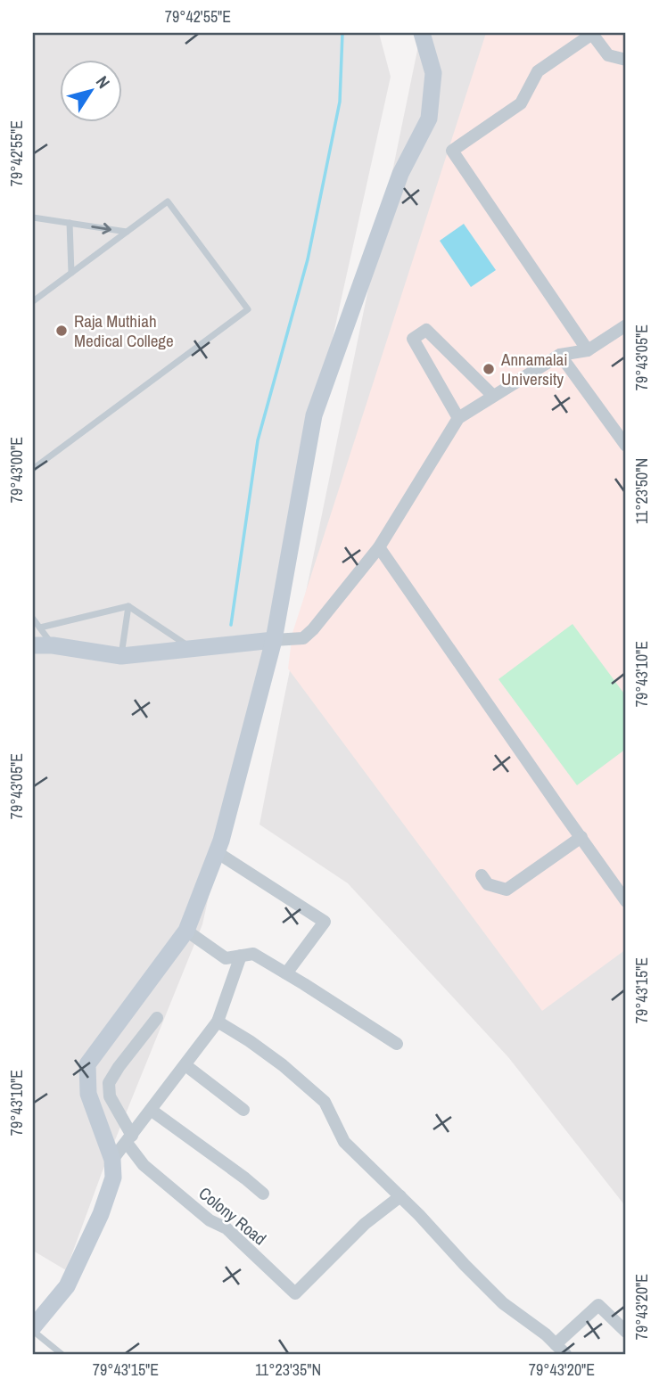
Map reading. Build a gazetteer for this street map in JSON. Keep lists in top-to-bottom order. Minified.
{"streets":{"street":["Colony Road"]},"places":["Raja Muthiah Medical College","Annamalai University"],"north":"top right","coordinates":["79°42'55\"E","79°43'05\"E","79°43'00\"E","11°23'50\"N","79°43'10\"E","79°43'15\"E","79°43'20\"E","11°23'35\"N"]}
